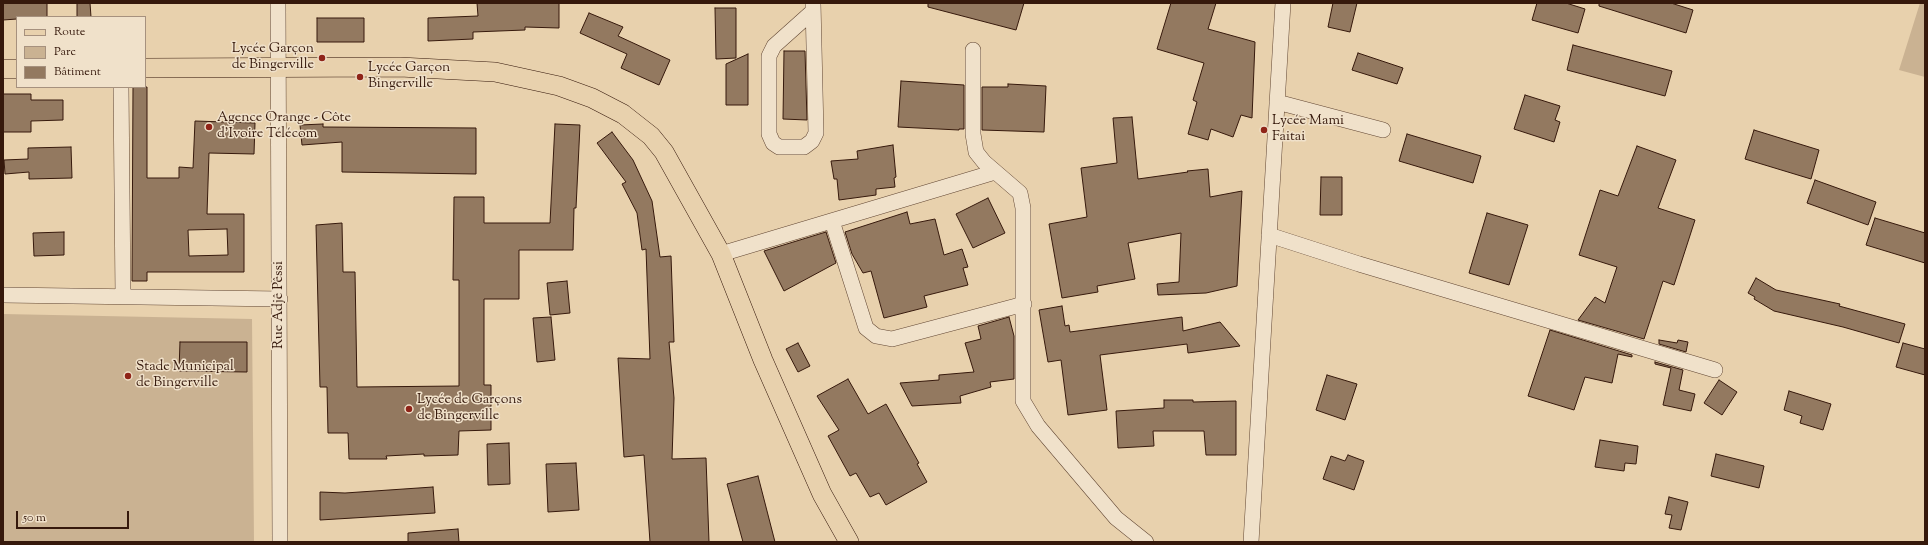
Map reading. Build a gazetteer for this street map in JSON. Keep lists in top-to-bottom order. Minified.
{"streets":{"street":["Rue Adjê Pêssi"]},"places":["Lycée Garçon de Bingerville","Lycée Garçon Bingerville","Agence Orange - Côte d'Ivoire Télécom","Lycée Mami Faitai","Stade Municipal de Bingerville","Lycée de Garçons de Bingerville"],"legend":["Route","Parc","Bâtiment"],"scale_bar":"50 m"}
